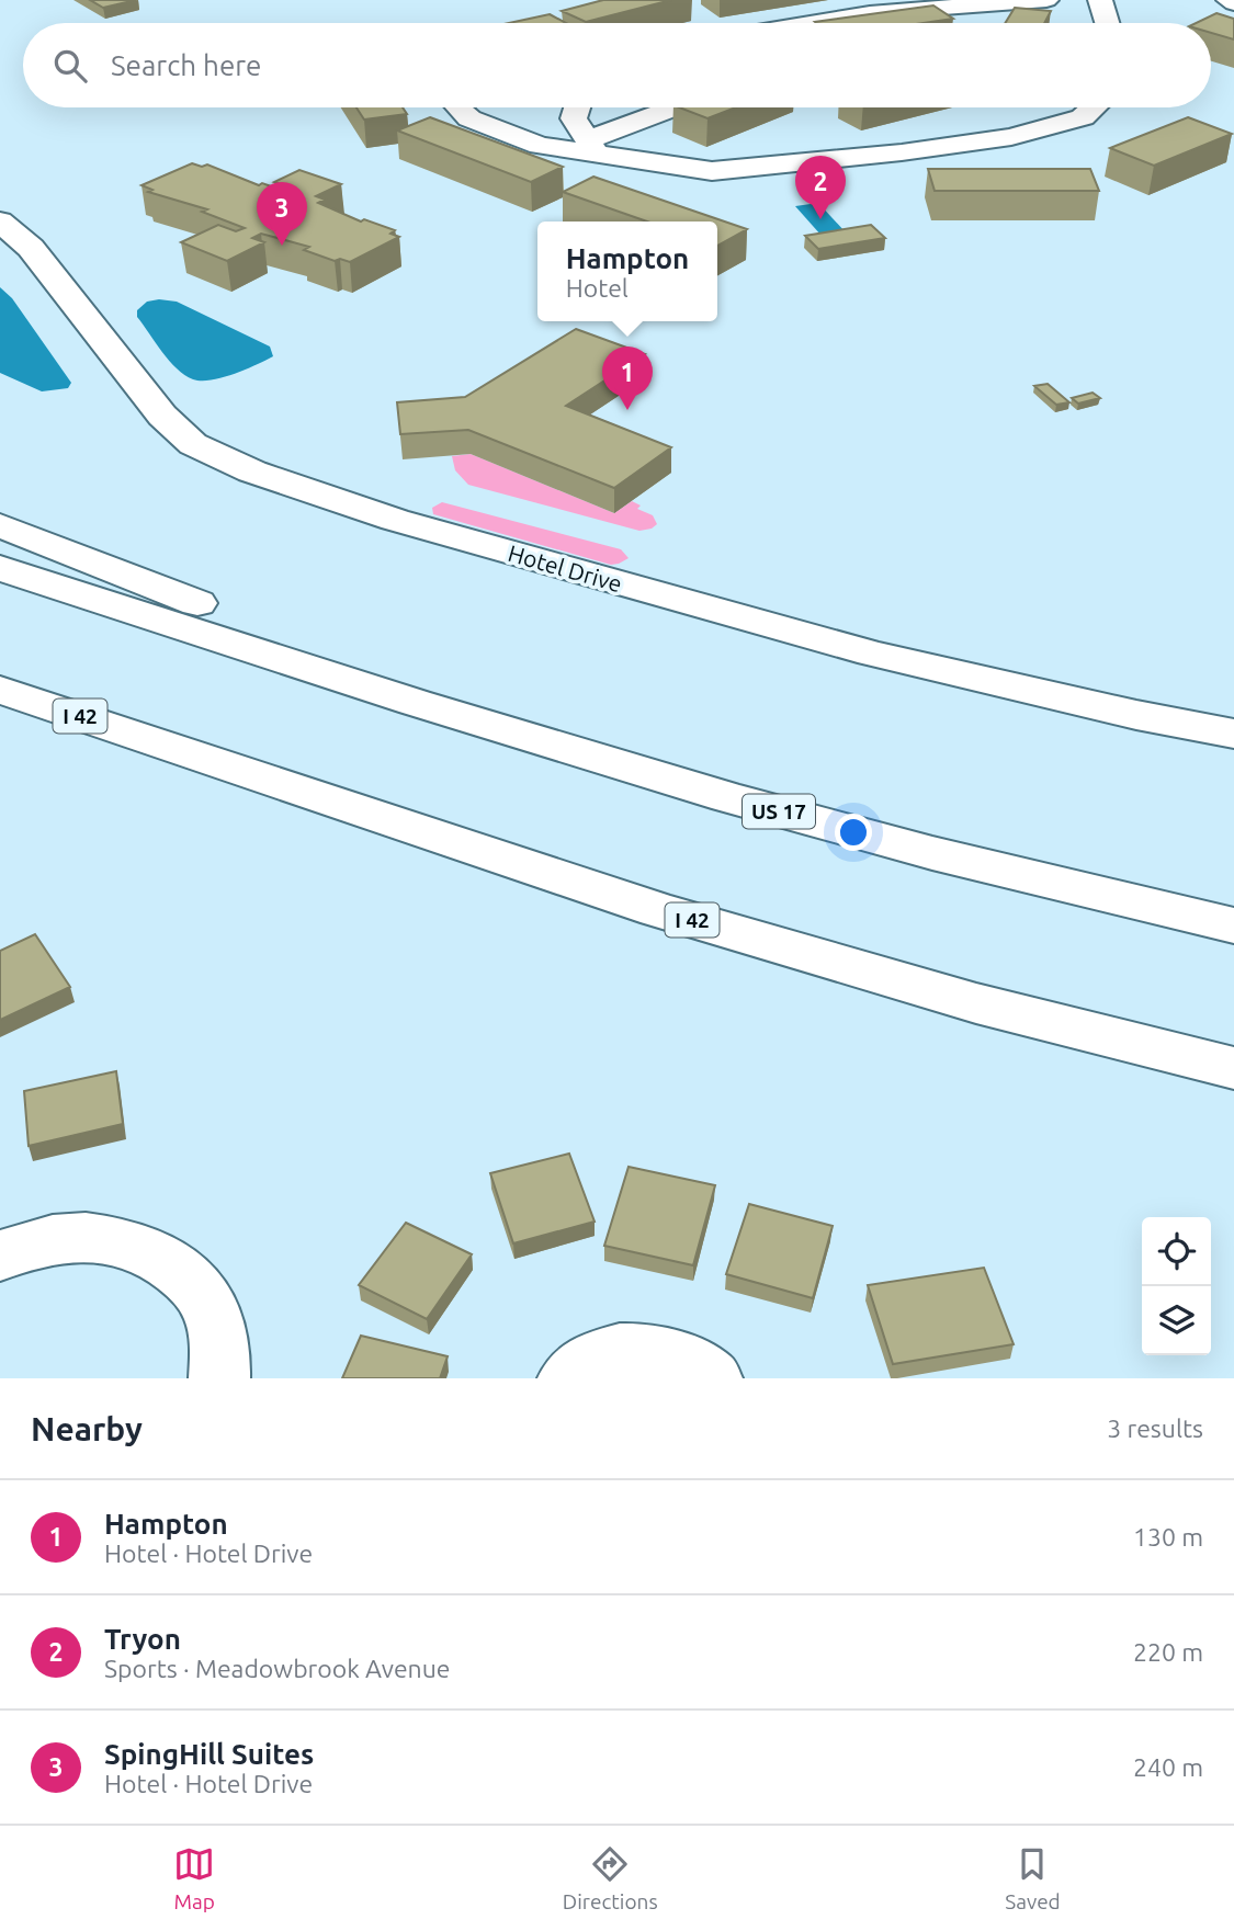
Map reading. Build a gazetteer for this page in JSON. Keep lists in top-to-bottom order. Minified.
{"streets":{"main road":["Hotel Drive","I 42","US 17"]},"page":{"search":"Search here","pins":["2","3","1"],"popup":["Hampton","Hotel"],"heading":["Nearby","3 results"],"list":[{"mark":"1","name":"Hampton","note":"Hotel · Hotel Drive","value":"130 m"},{"mark":"2","name":"Tryon","note":"Sports · Meadowbrook Avenue","value":"220 m"},{"mark":"3","name":"SpingHill Suites","note":"Hotel · Hotel Drive","value":"240 m"}],"nav":["Map","Directions","Saved"]}}
